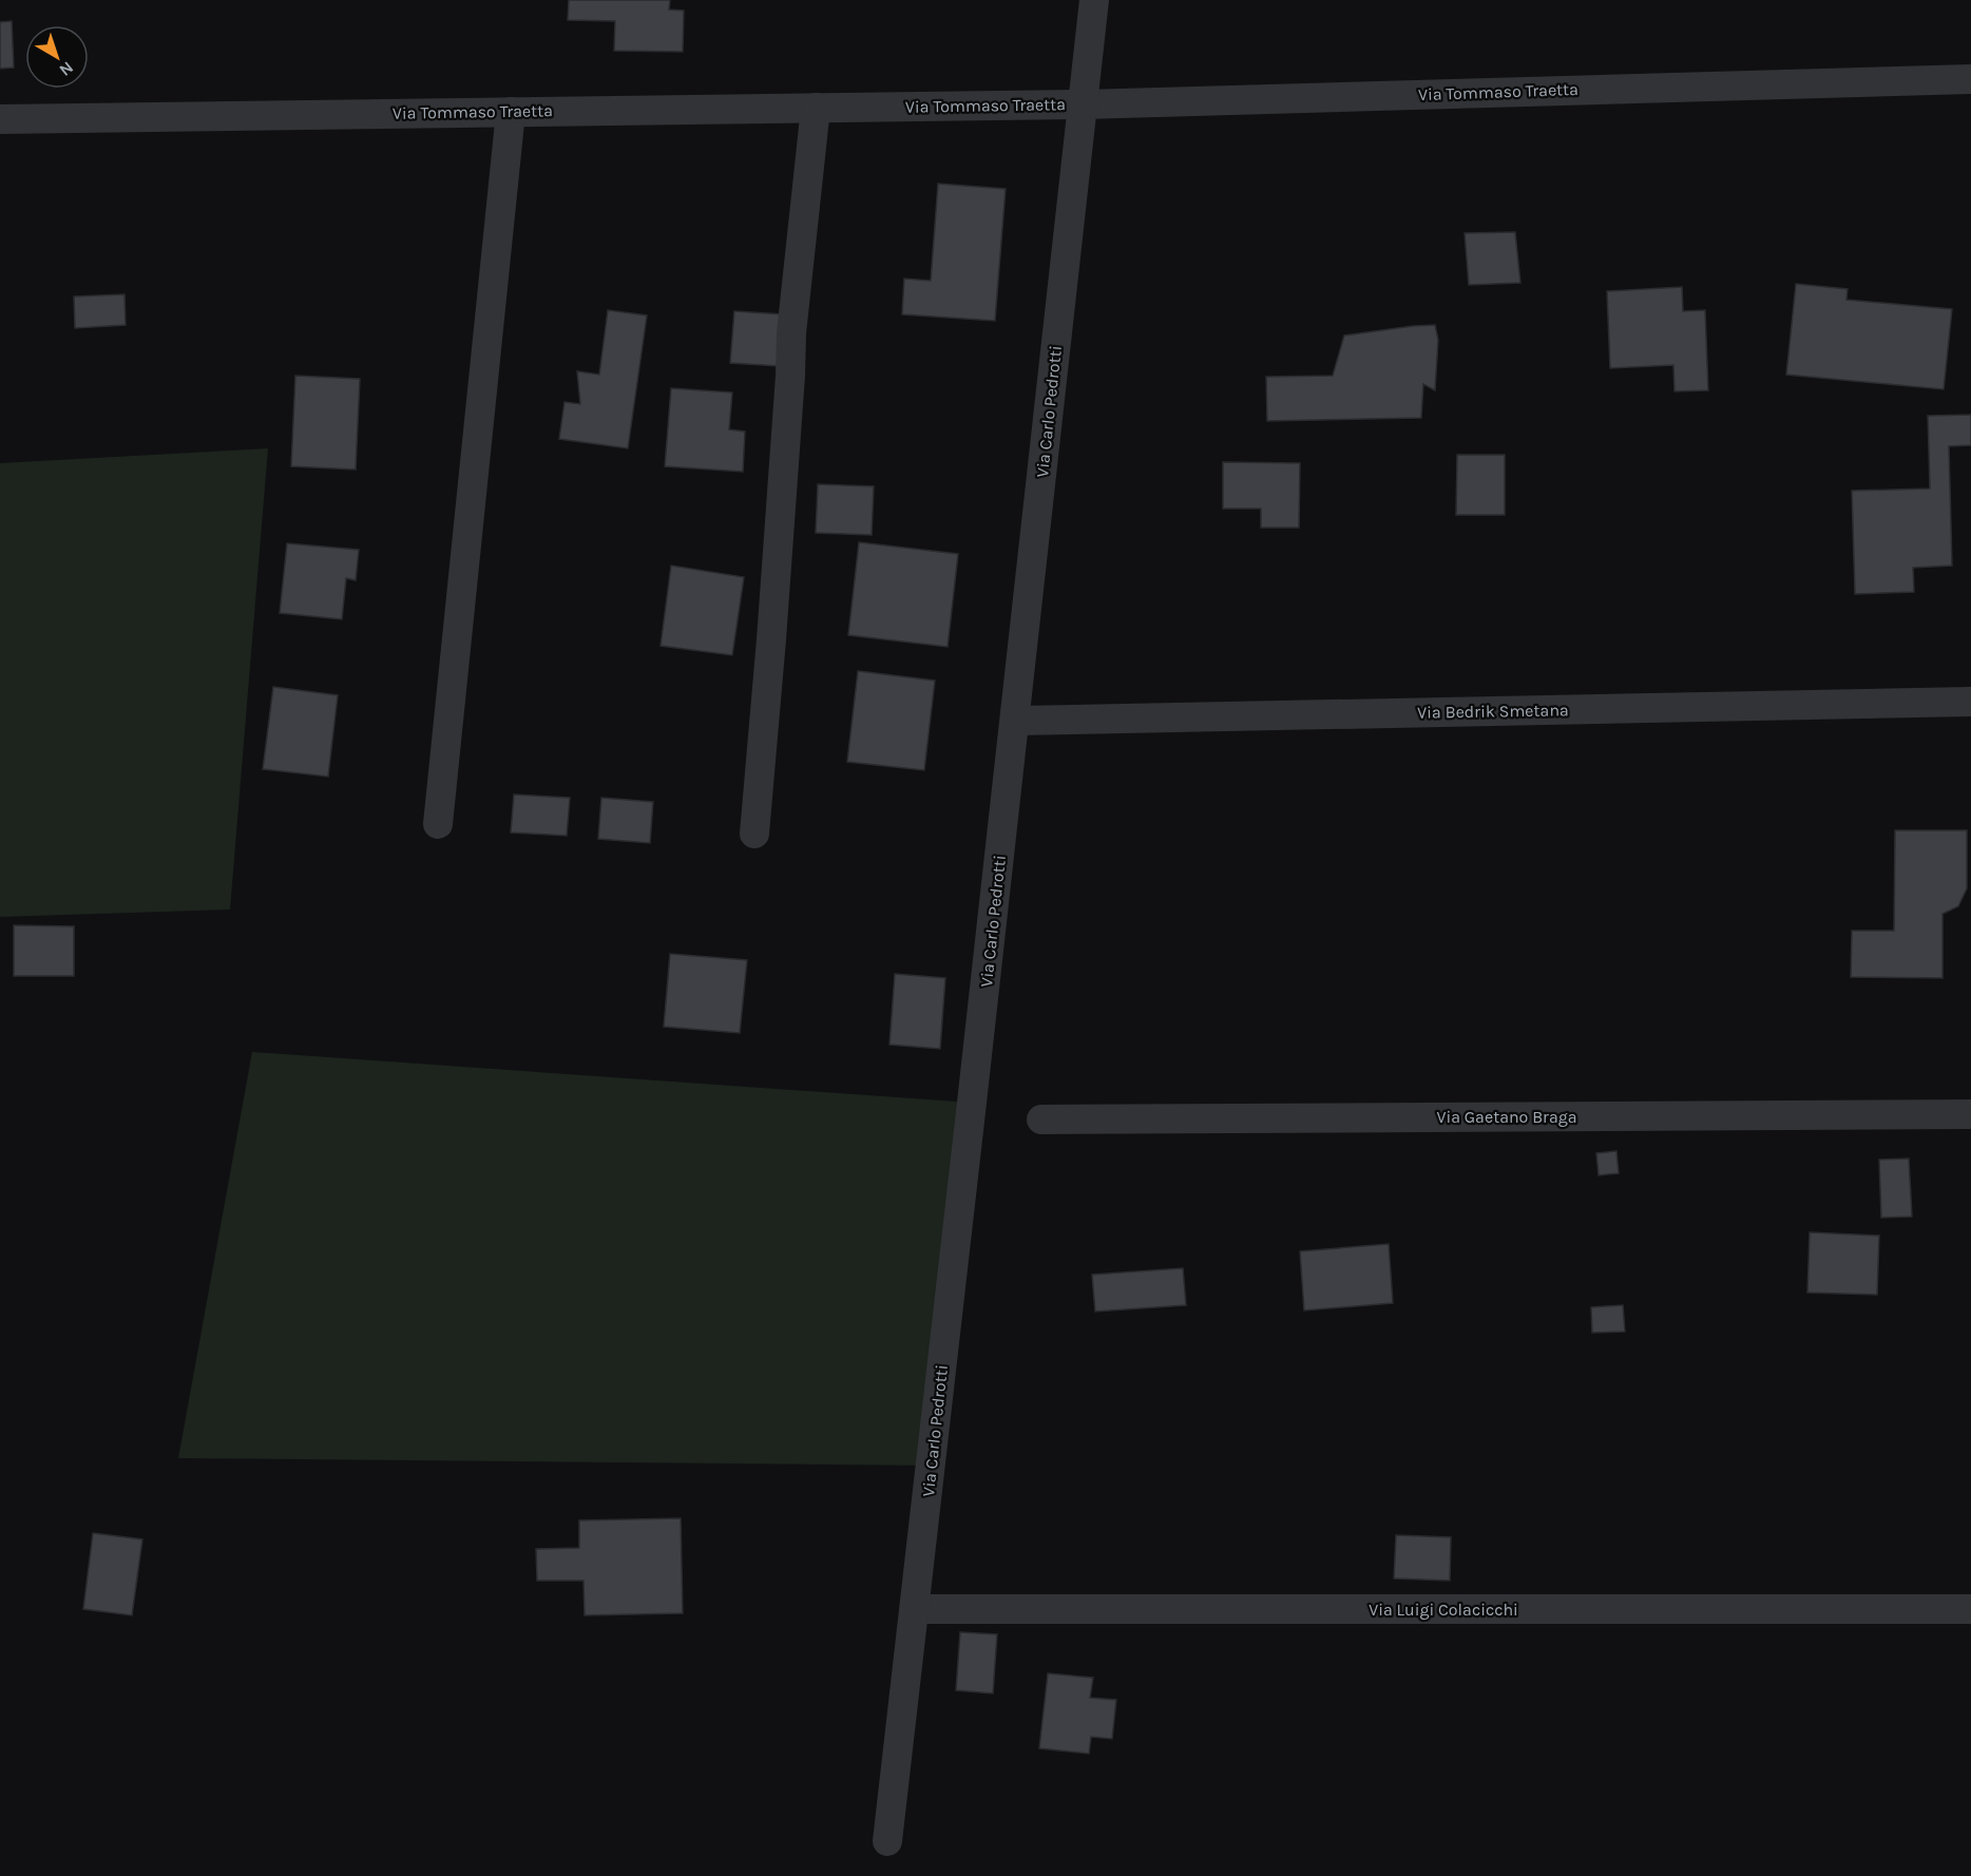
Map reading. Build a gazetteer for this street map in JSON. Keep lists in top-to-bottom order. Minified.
{"streets":{"street":["Via Tommaso Traetta","Via Carlo Pedrotti","Via Bedrik Smetana","Via Gaetano Braga","Via Luigi Colacicchi"]},"crossings":[["Via Tommaso Traetta","Via Carlo Pedrotti"],["Via Carlo Pedrotti","Via Bedrik Smetana"],["Via Carlo Pedrotti","Via Luigi Colacicchi"]],"north":"bottom right"}
